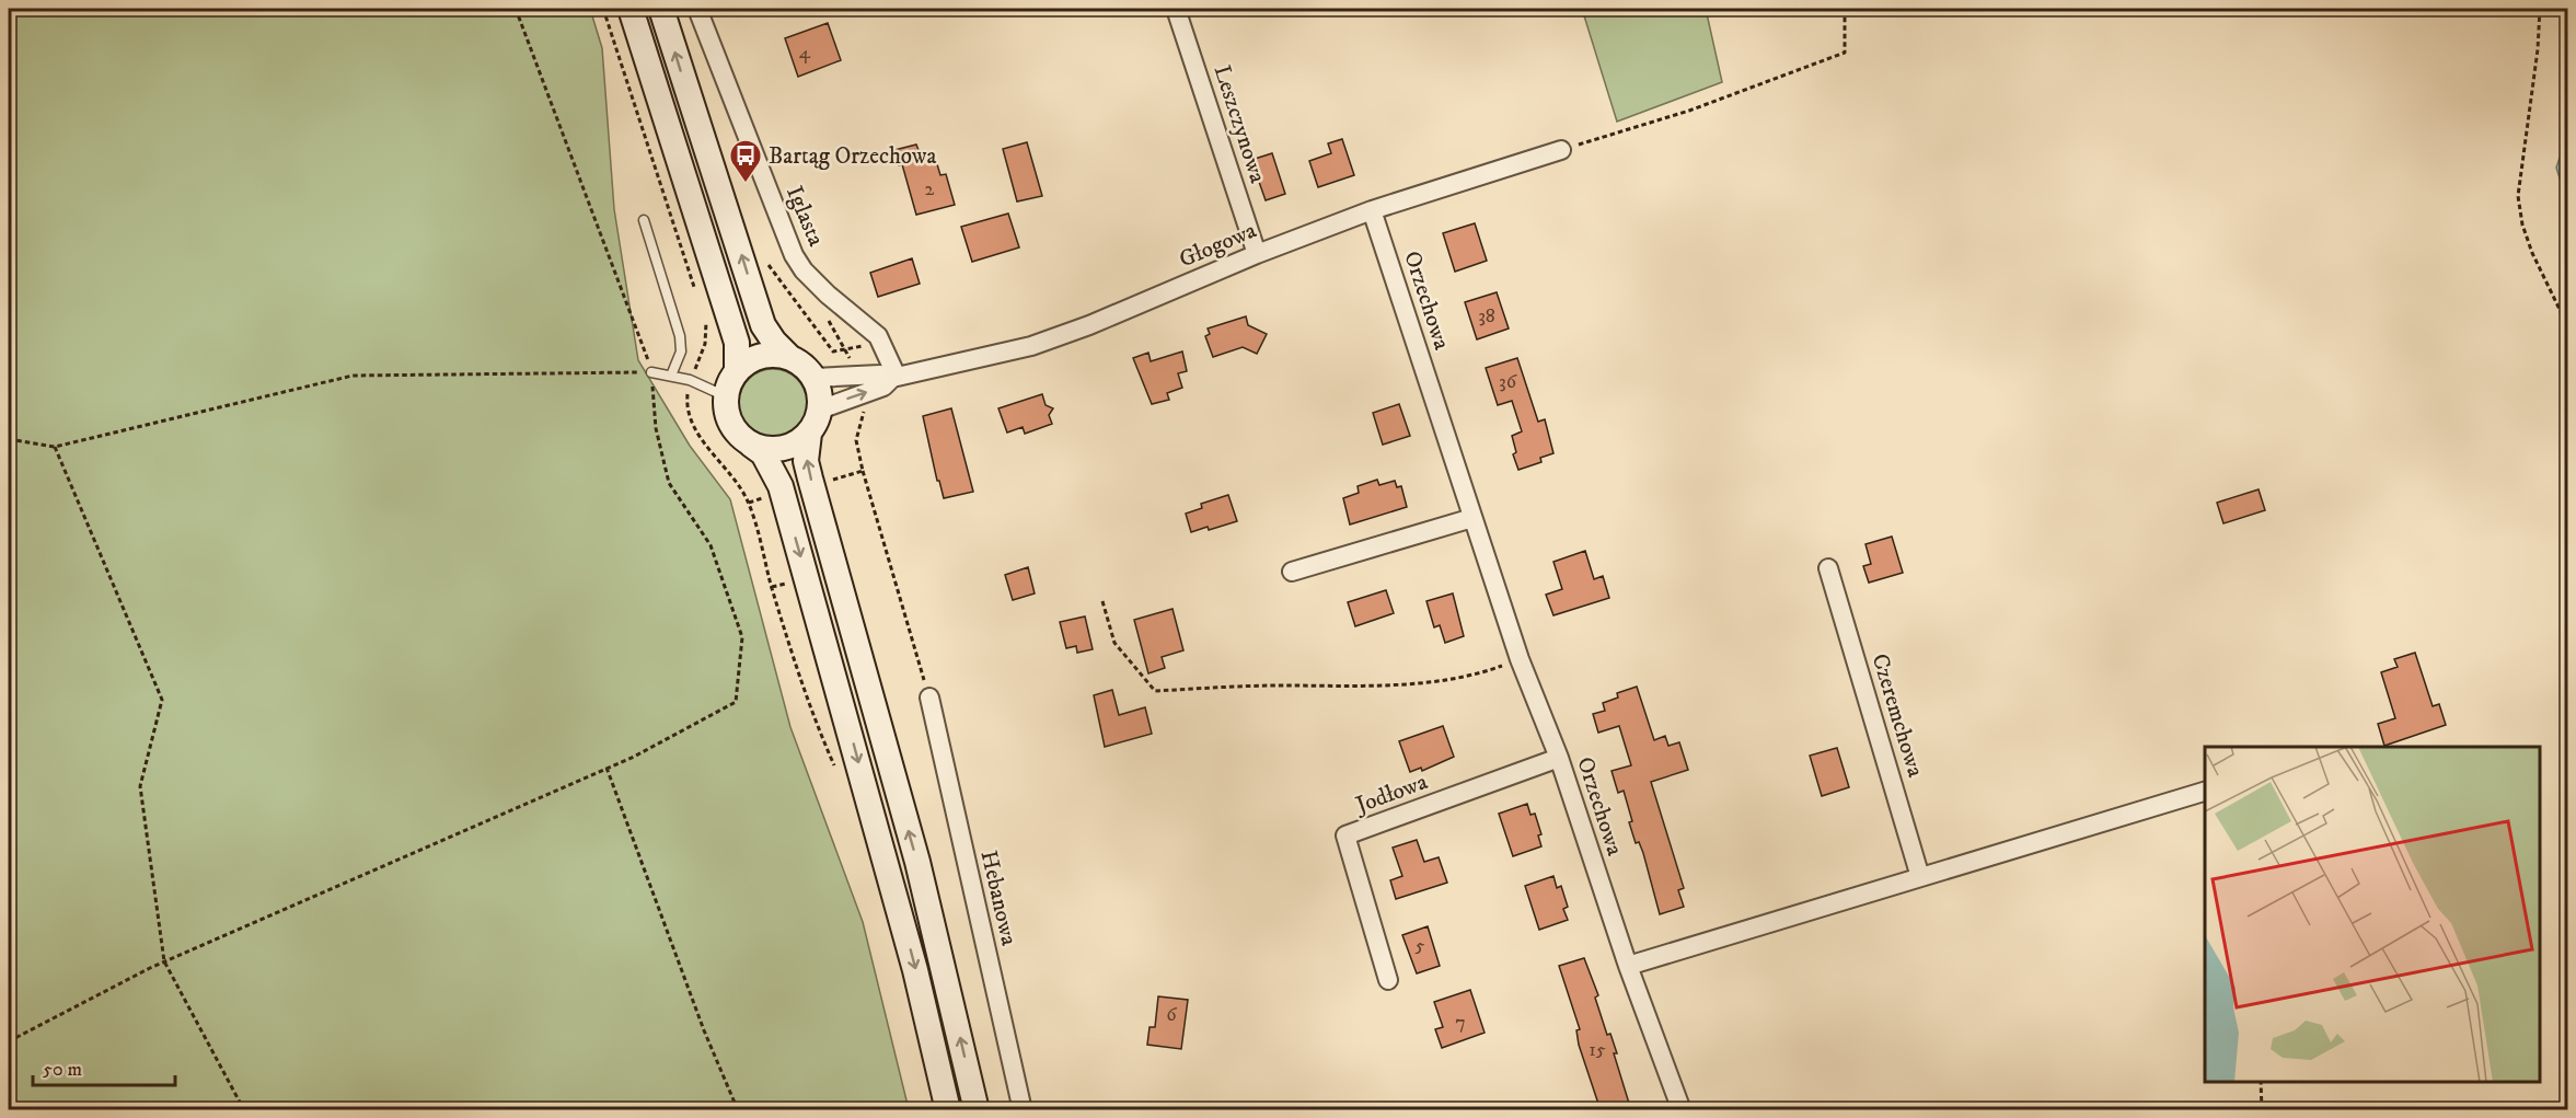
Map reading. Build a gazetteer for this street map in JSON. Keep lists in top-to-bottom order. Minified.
{"streets":{"street":["Leszczynowa","Iglasta","Głogowa","Orzechowa","Czeremchowa","Jodłowa","Hebanowa"]},"crossings":[["Leszczynowa","Głogowa"],["Iglasta","Głogowa"],["Głogowa","Orzechowa"],["Orzechowa","Jodłowa"]],"places":{"bus stop":["Bartąg Orzechowa"]},"house_numbers":["4","2","38","36","5","6","7","15"],"scale_bar":"50 m"}
